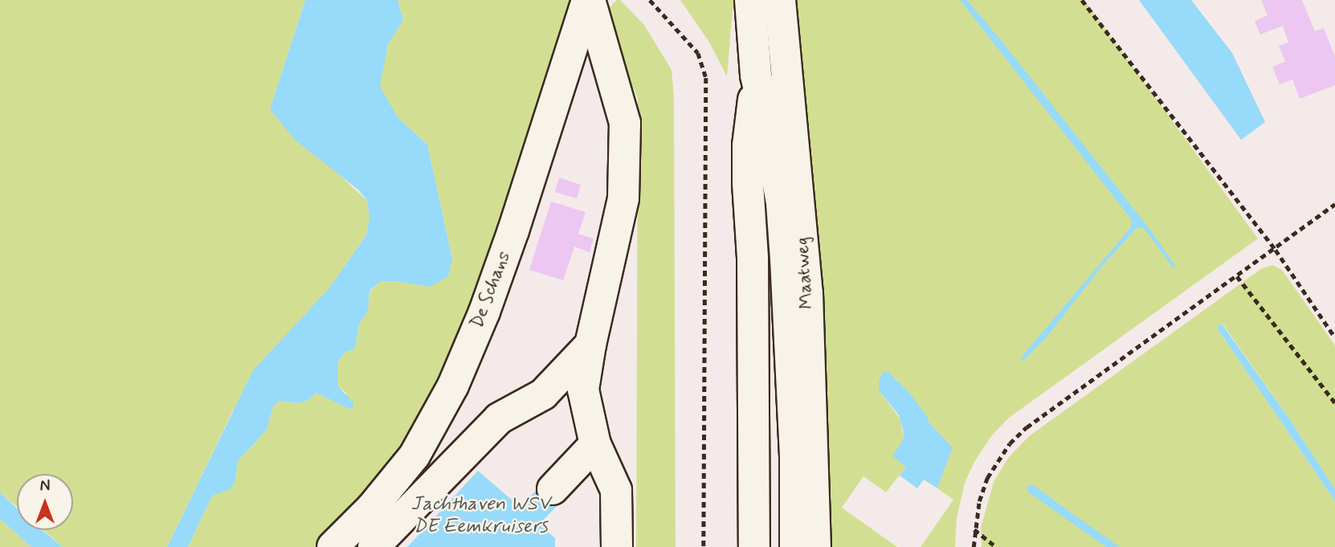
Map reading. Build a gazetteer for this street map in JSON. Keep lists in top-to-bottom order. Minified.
{"streets":{"main road":["Maatweg","De Schans"]},"water":["Jachthaven WSV DE Eemkruisers"],"north":"top"}
